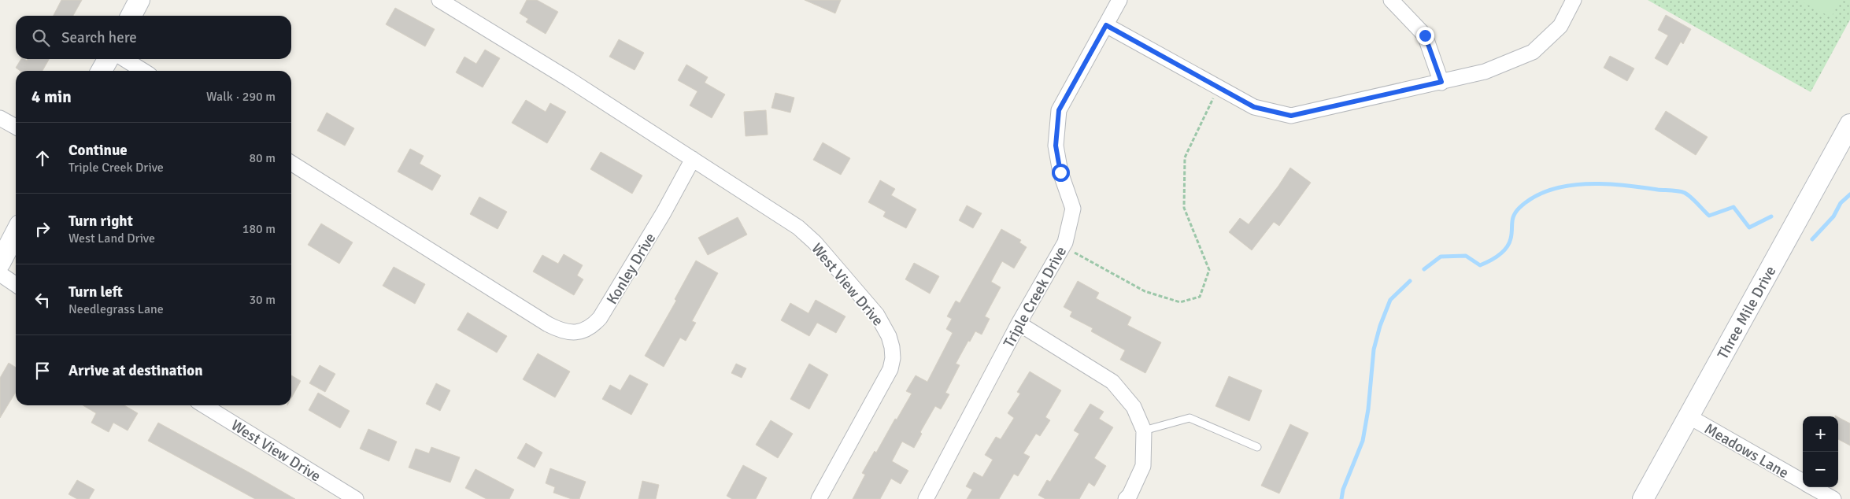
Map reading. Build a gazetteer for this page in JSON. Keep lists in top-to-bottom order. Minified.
{"streets":{"main road":["Three Mile Drive"],"street":["Konley Drive","West View Drive","Triple Creek Drive","Meadows Lane"]},"crossings":[["Konley Drive","West View Drive"],["Three Mile Drive","Meadows Lane"]],"page":{"search":"Search here","heading":["4 min","Walk · 290 m"],"list":[["Continue","Triple Creek Drive","80 m"],["Turn right","West Land Drive","180 m"],["Turn left","Needlegrass Lane","30 m"],"Arrive at destination"],"map_buttons":["+","−"]}}
